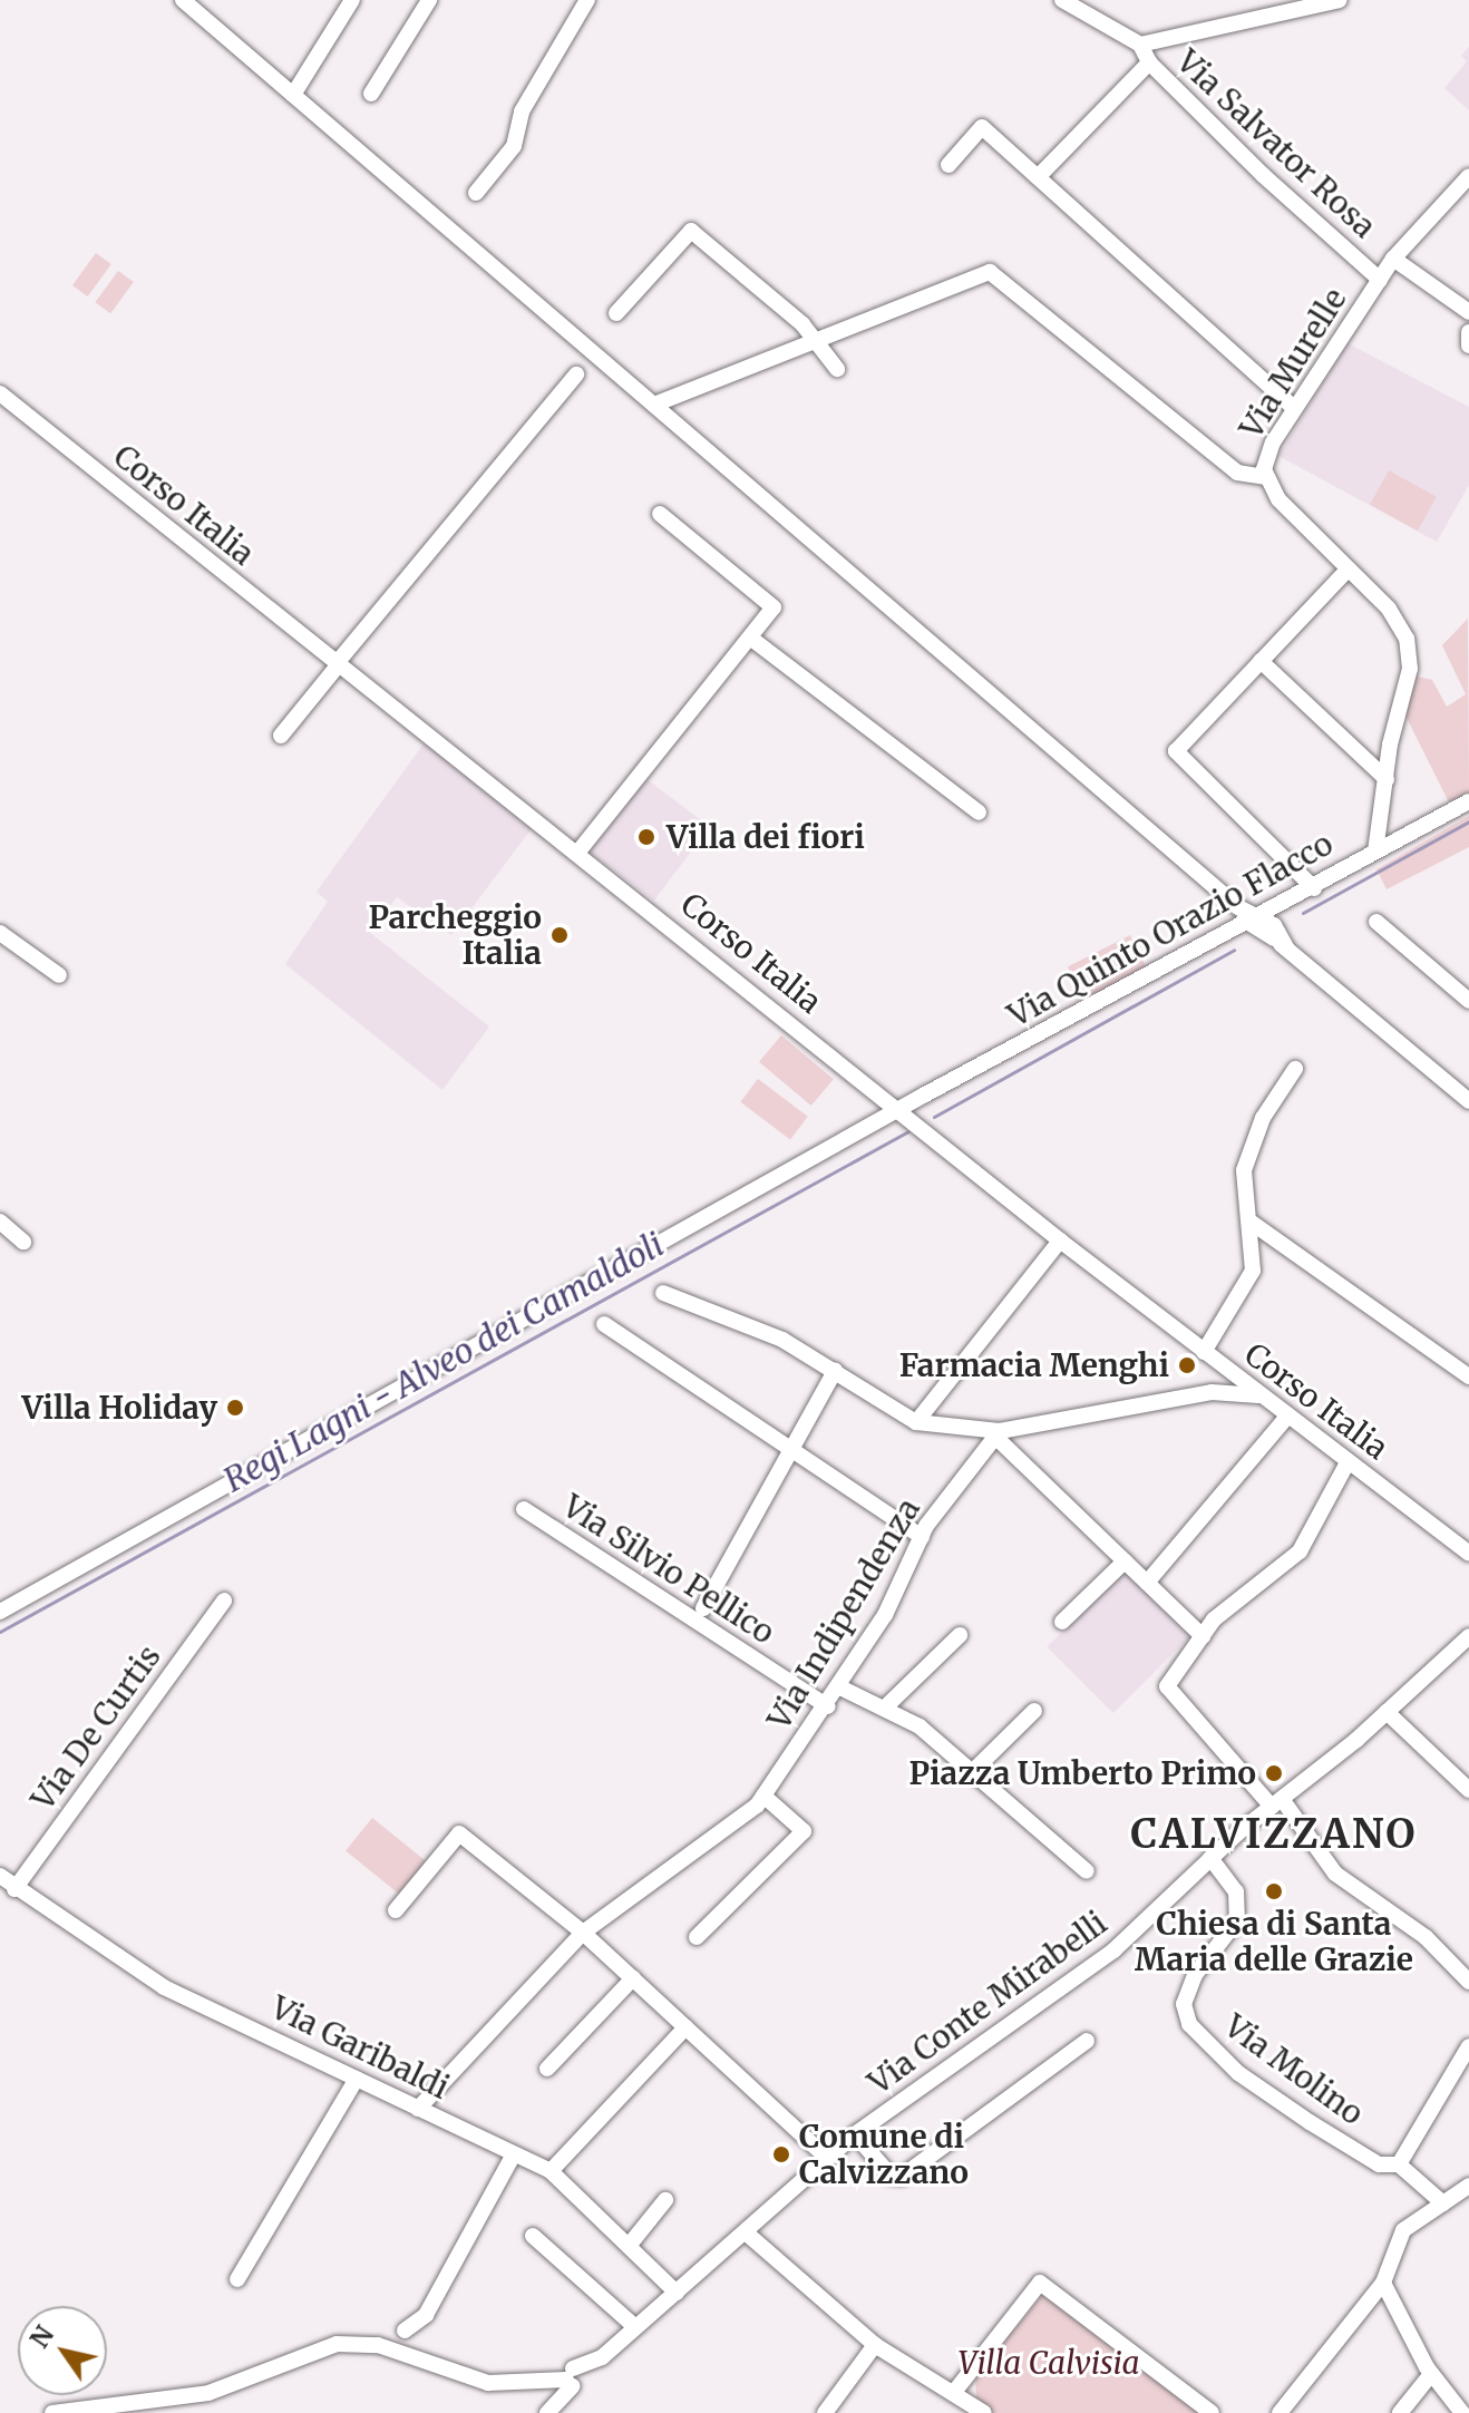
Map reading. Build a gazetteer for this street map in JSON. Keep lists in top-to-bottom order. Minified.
{"streets":{"street":["Via Salvator Rosa","Via Murelle","Corso Italia","Via Quinto Orazio Flacco","Via Silvio Pellico","Via Indipendenza","Via De Curtis","Via Conte Mirabelli","Via Garibaldi","Via Molino"]},"crossings":[["Via Salvator Rosa","Via Murelle"],["Corso Italia","Via Quinto Orazio Flacco"],["Via Silvio Pellico","Via Indipendenza"],["Via Indipendenza","Via Garibaldi"],["Via De Curtis","Via Garibaldi"],["Via Conte Mirabelli","Via Garibaldi"],["Via Conte Mirabelli","Via Molino"]],"districts":["CALVIZZANO"],"water":["Regi Lagni - Alveo dei Camaldoli"],"parks":["Villa Calvisia"],"places":["Villa dei fiori","Parcheggio Italia","Farmacia Menghi","Villa Holiday","Piazza Umberto Primo","Chiesa di Santa Maria delle Grazie","Comune di Calvizzano"],"north":"top left"}
